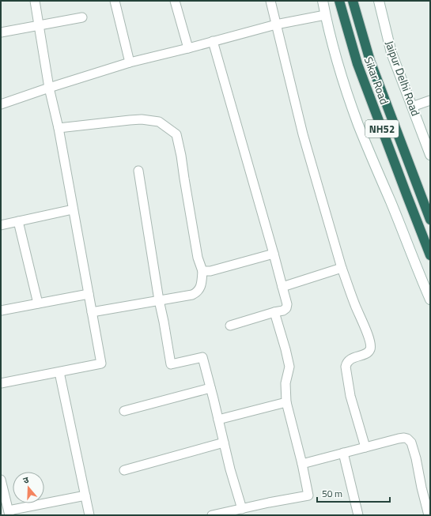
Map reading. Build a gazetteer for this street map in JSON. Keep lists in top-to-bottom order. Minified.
{"streets":{"highway":["Sikar Road","NH52"],"main road":["Jaipur Delhi Road"]},"scale_bar":"50 m","north":"top"}
